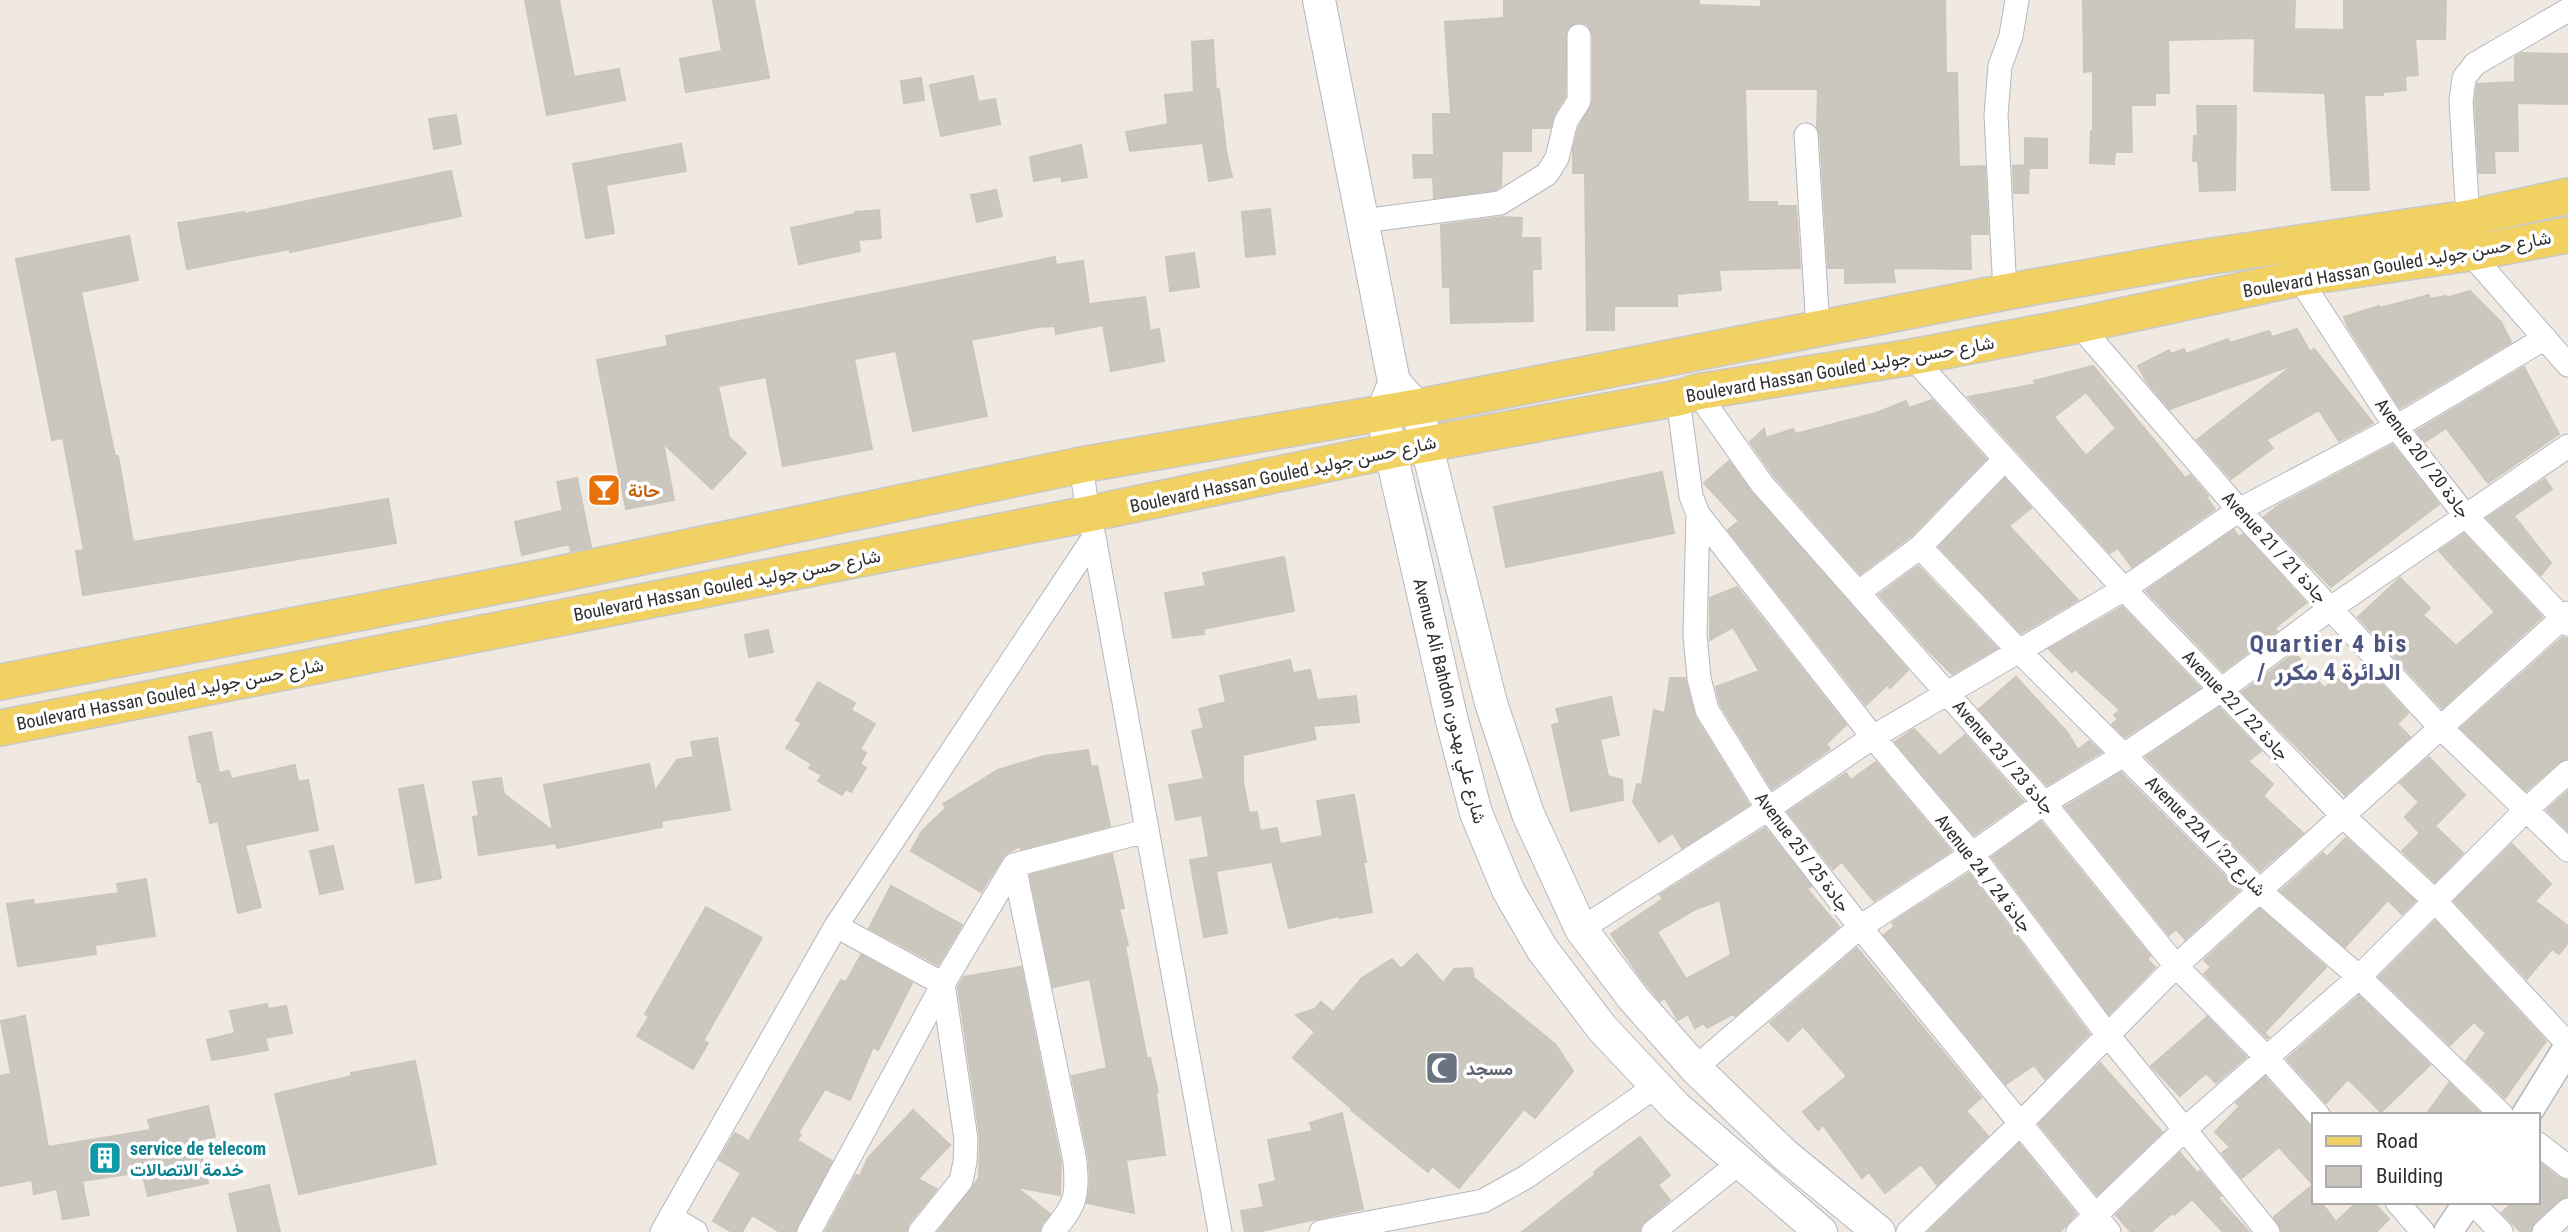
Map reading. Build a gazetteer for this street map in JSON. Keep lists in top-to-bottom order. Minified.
{"streets":{"main road":["Boulevard Hassan Gouled شارع حسن جوليد","Avenue Ali Bahdon شارع علي بهدون"],"street":["Avenue 20 / جادة 20","Avenue 21 / جادة 21","Avenue 22 / جادة 22","Avenue 23 / جادة 23","Avenue 22A / شارع 22أ","Avenue 25 / جادة 25","Avenue 24 / جادة 24"]},"crossings":[["Boulevard Hassan Gouled شارع حسن جوليد","Avenue 20 / جادة 20"],["Boulevard Hassan Gouled شارع حسن جوليد","Avenue 21 / جادة 21"],["Boulevard Hassan Gouled شارع حسن جوليد","Avenue Ali Bahdon شارع علي بهدون"],["Boulevard Hassan Gouled شارع حسن جوليد","Avenue 22 / جادة 22"],["Boulevard Hassan Gouled شارع حسن جوليد","Avenue 23 / جادة 23"],["Boulevard Hassan Gouled شارع حسن جوليد","Avenue 25 / جادة 25"],["Avenue 23 / جادة 23","Avenue 25 / جادة 25"],["Avenue 25 / جادة 25","Avenue 24 / جادة 24"]],"districts":["Quartier 4 bis / الدائرة 4 مكرر"],"places":{"bar":["حانة"],"mosque":["مسجد"],"building":["service de telecom خدمة الاتصالات"]},"legend":["Road","Building"]}
